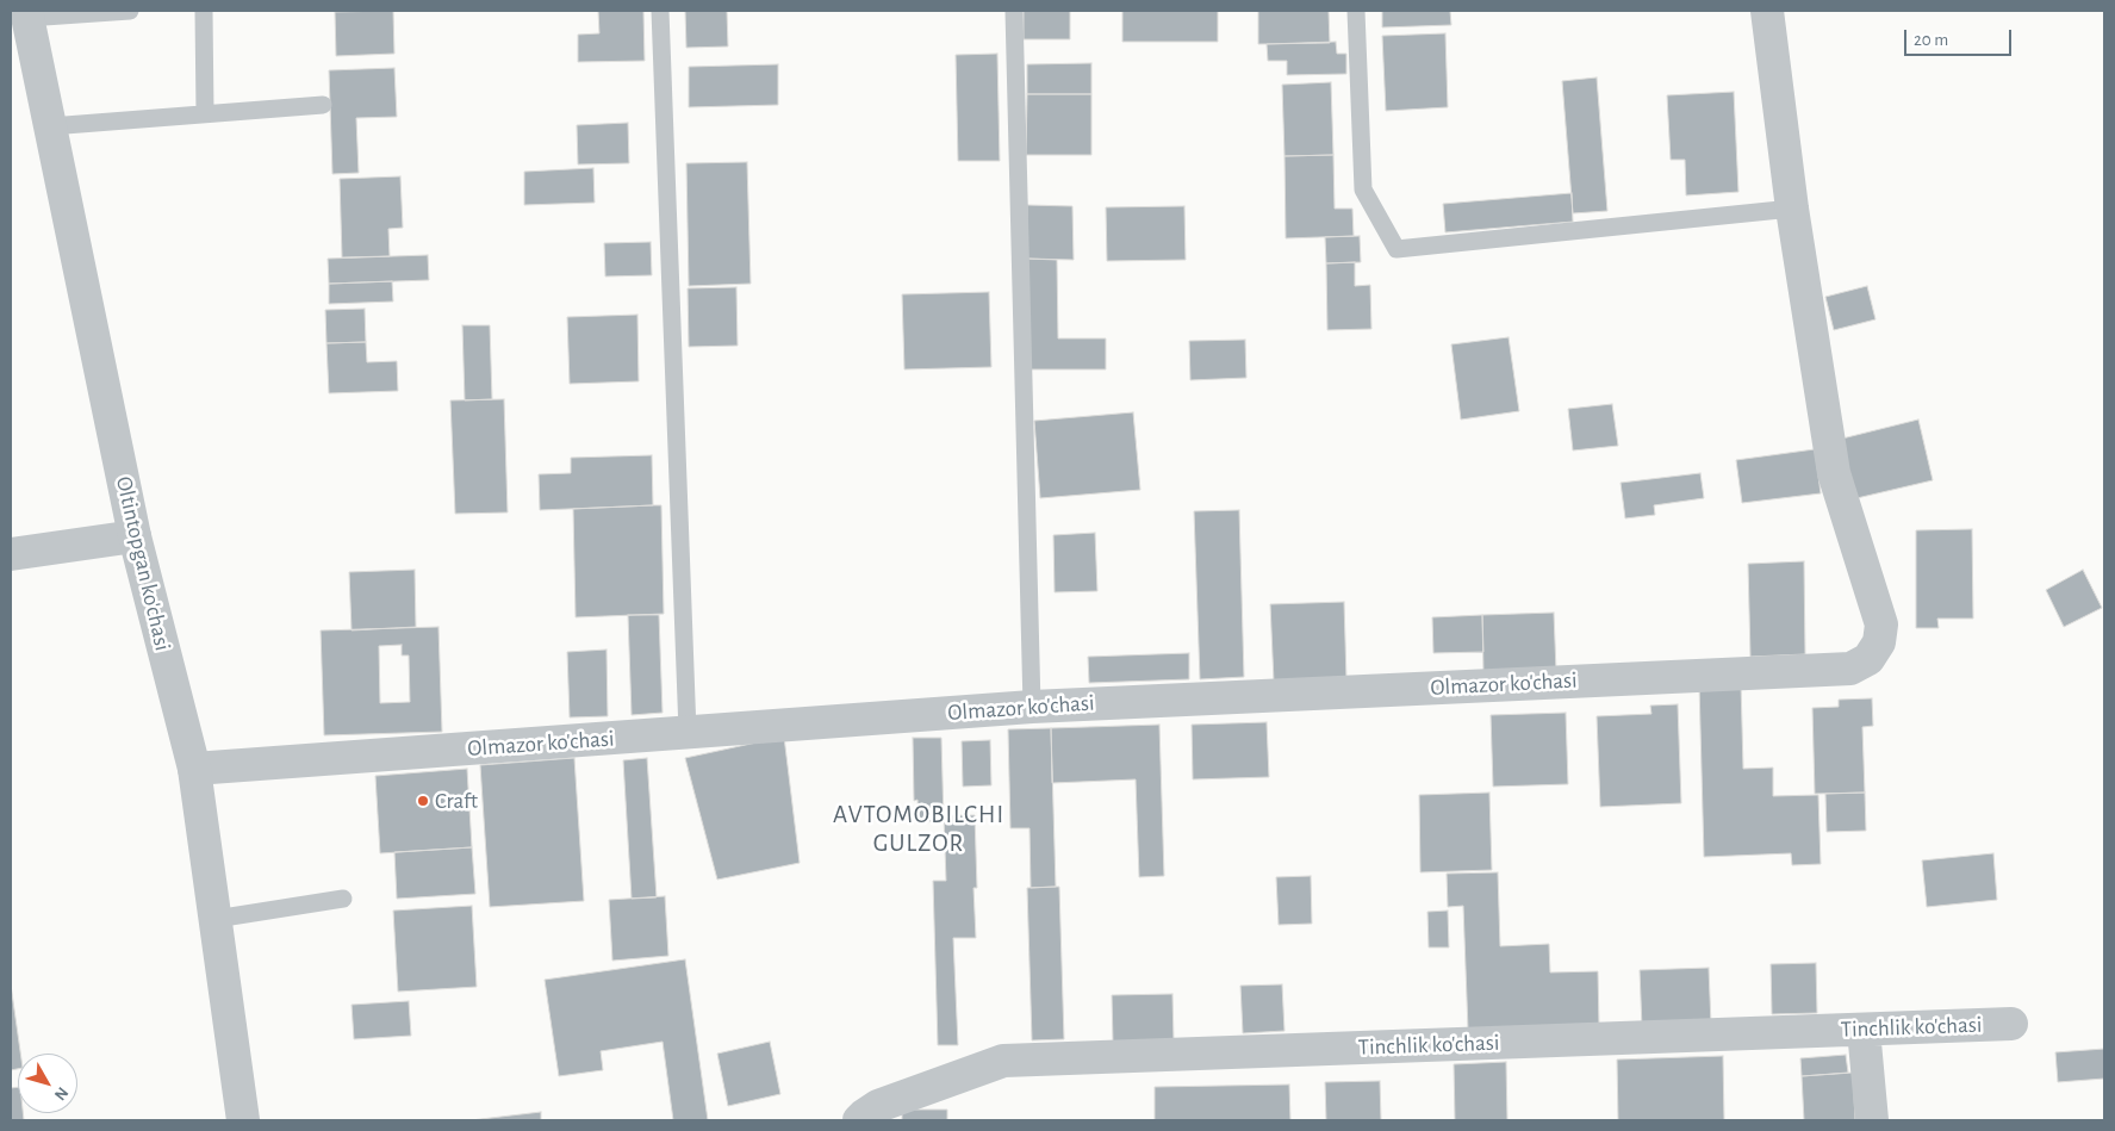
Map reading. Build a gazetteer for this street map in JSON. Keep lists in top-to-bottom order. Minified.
{"streets":{"street":["Oltintopgan ko'chasi","Olmazor ko'chasi","Tinchlik ko'chasi"]},"crossings":[["Oltintopgan ko'chasi","Olmazor ko'chasi"]],"districts":["AVTOMOBILCHI GULZOR"],"places":["Craft"],"scale_bar":"20 m","north":"bottom right"}
